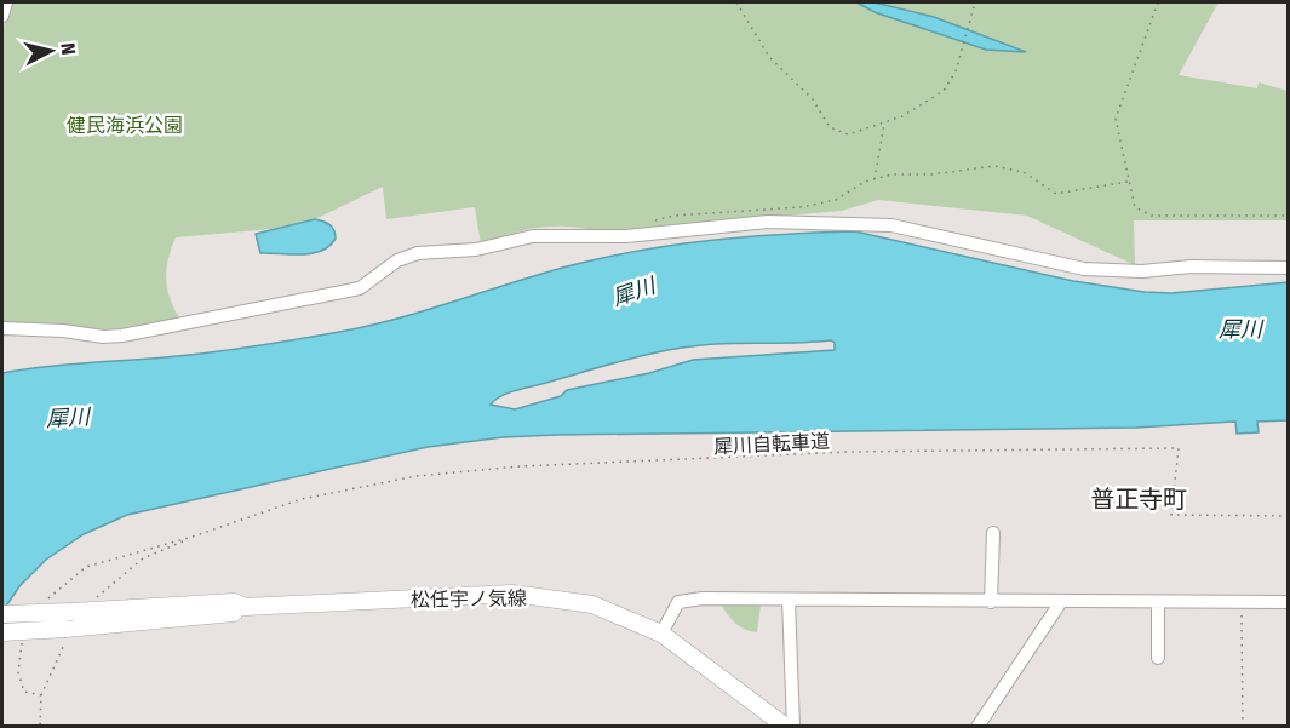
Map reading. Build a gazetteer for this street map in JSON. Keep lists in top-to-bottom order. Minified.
{"streets":{"main road":["松任宇ノ気線"],"path":["犀川自転車道"]},"crossings":[["犀川自転車道","松任宇ノ気線"]],"districts":["普正寺町"],"water":["犀川"],"parks":["健民海浜公園"],"north":"right"}
